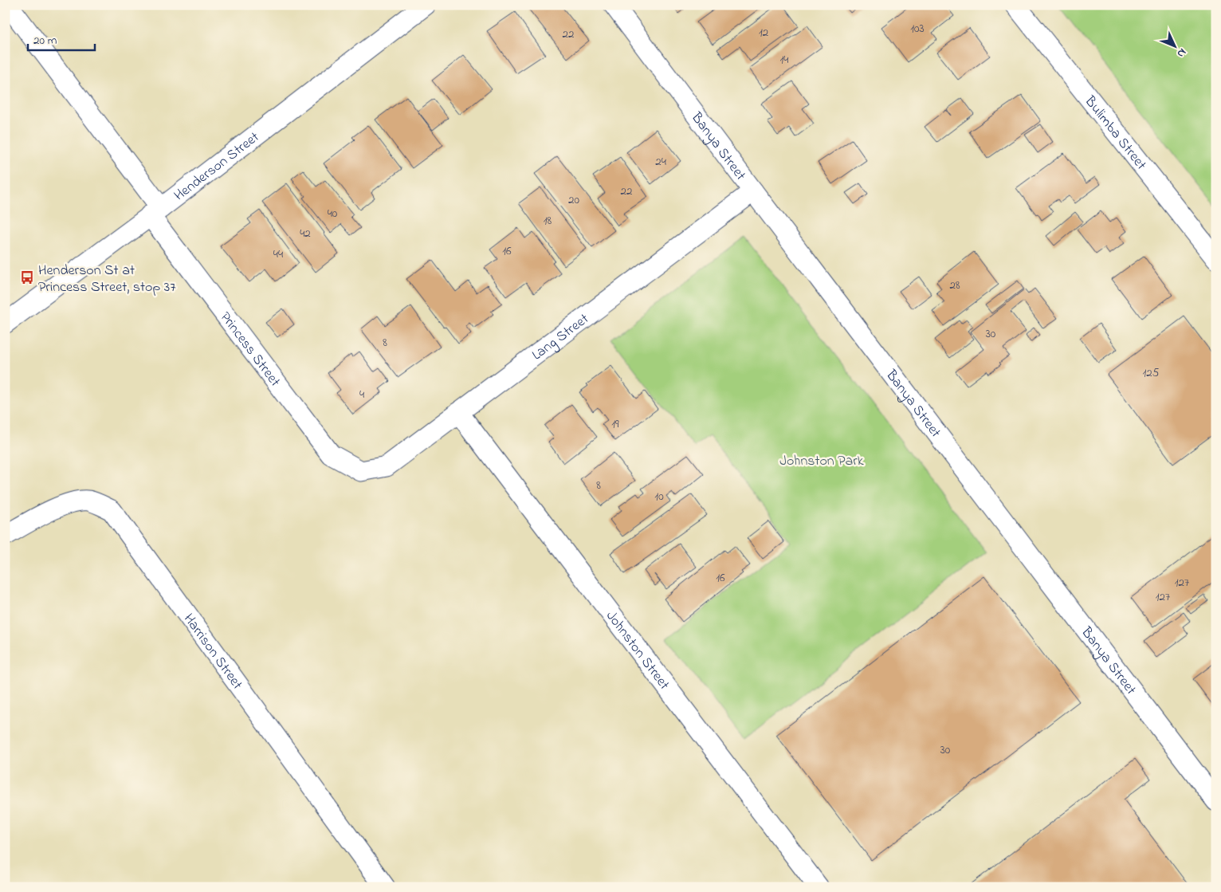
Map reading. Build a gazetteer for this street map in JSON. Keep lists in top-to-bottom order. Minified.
{"streets":{"street":["Bulimba Street","Banya Street","Henderson Street","Lang Street","Princess Street","Johnston Street","Harrison Street"]},"crossings":[["Banya Street","Lang Street"],["Henderson Street","Princess Street"],["Lang Street","Princess Street"],["Lang Street","Johnston Street"]],"parks":["Johnston Park"],"places":{"bus stop":["Henderson St at Princess Street, stop 37"]},"house_numbers":["103","12","22","14","24","22","20","40","18","42","16","44","28","30","8","125","4","19","8","10","16","127","127","30"],"scale_bar":"20 m","north":"bottom right"}
